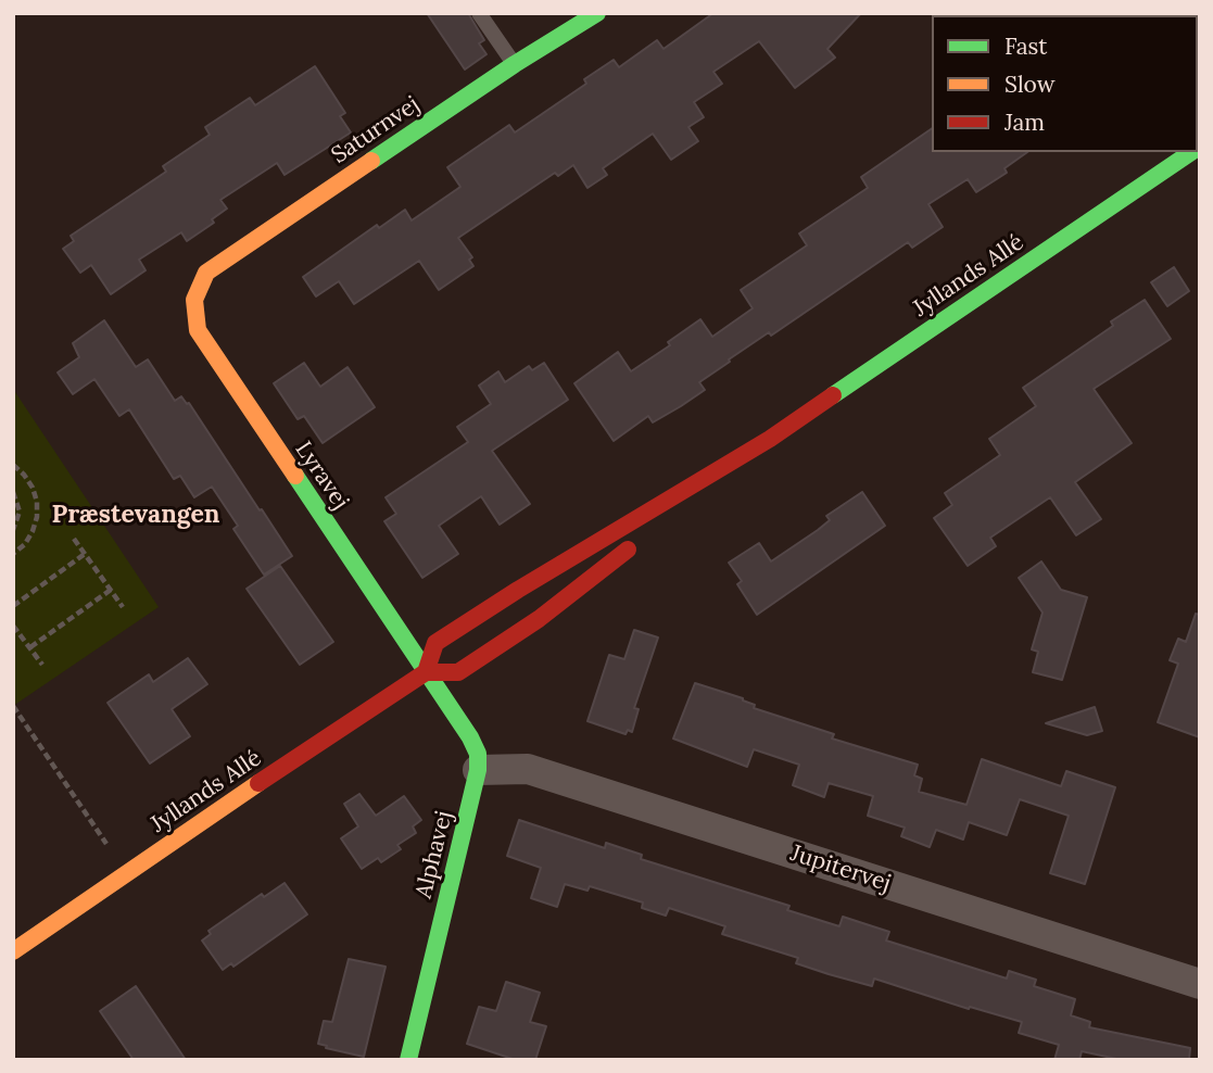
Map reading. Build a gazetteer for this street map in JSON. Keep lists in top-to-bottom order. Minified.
{"streets":{"street":["Saturnvej","Jyllands Allé","Lyravej","Alphavej","Jupitervej"]},"crossings":[["Saturnvej","Lyravej"],["Jyllands Allé","Lyravej"],["Jyllands Allé","Alphavej"],["Lyravej","Alphavej"],["Alphavej","Jupitervej"]],"districts":["Præstevangen"],"legend":["Fast","Slow","Jam"]}
